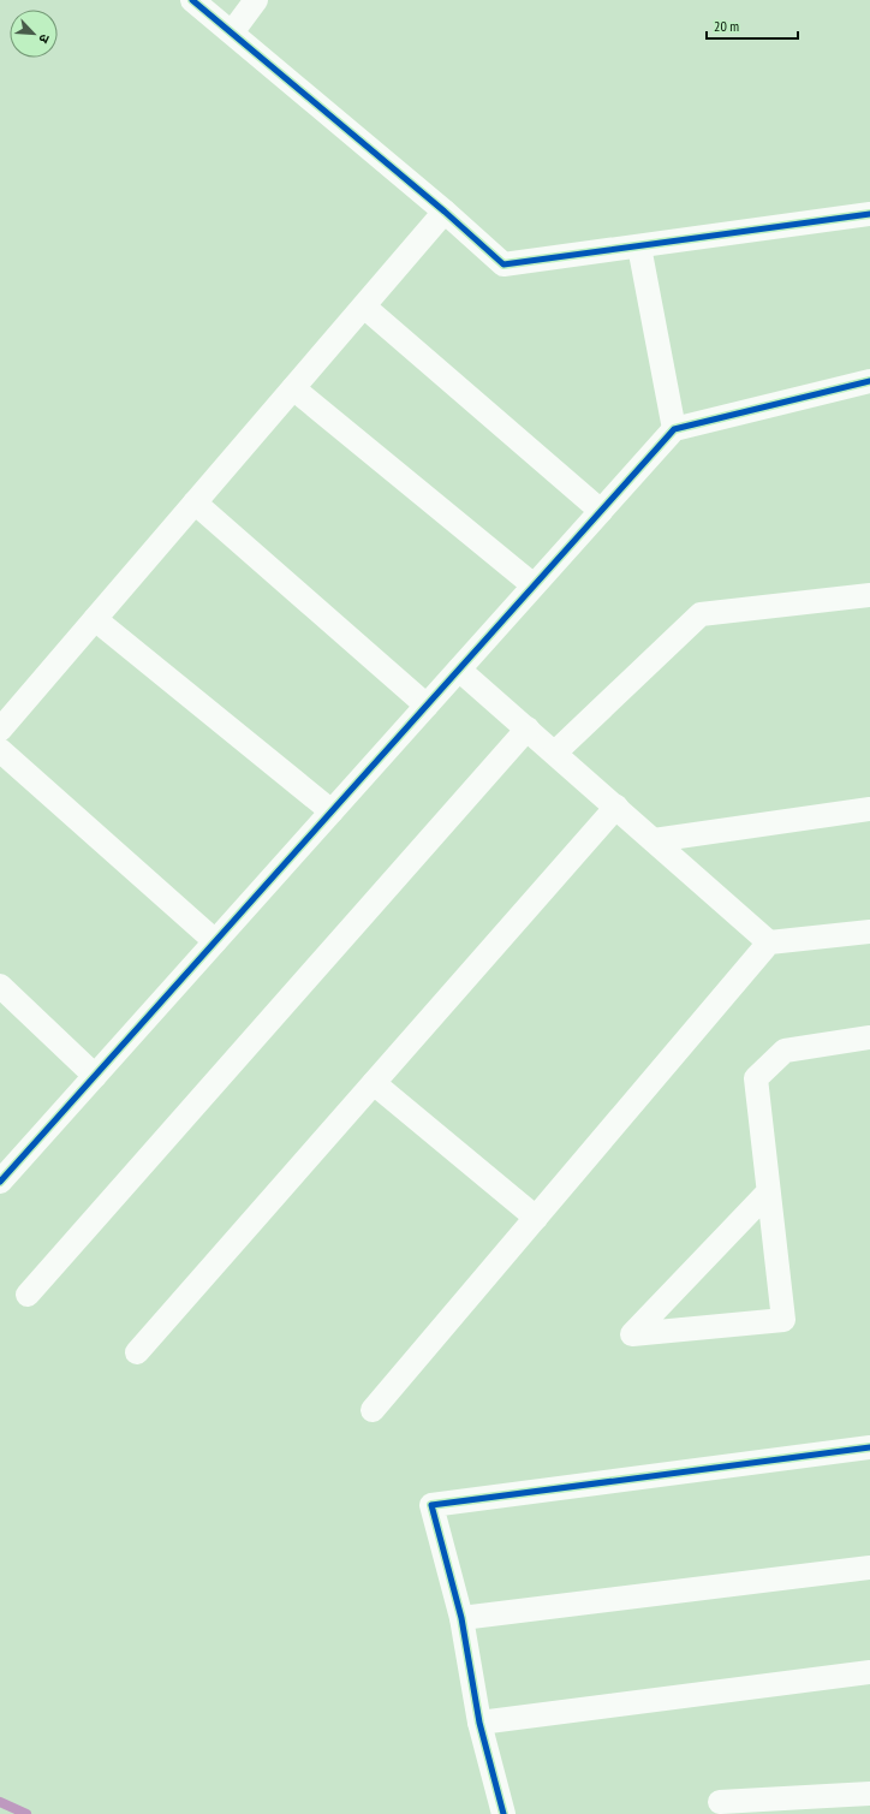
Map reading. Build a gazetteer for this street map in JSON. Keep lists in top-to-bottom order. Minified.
{"scale_bar":"20 m","north":"bottom right"}
